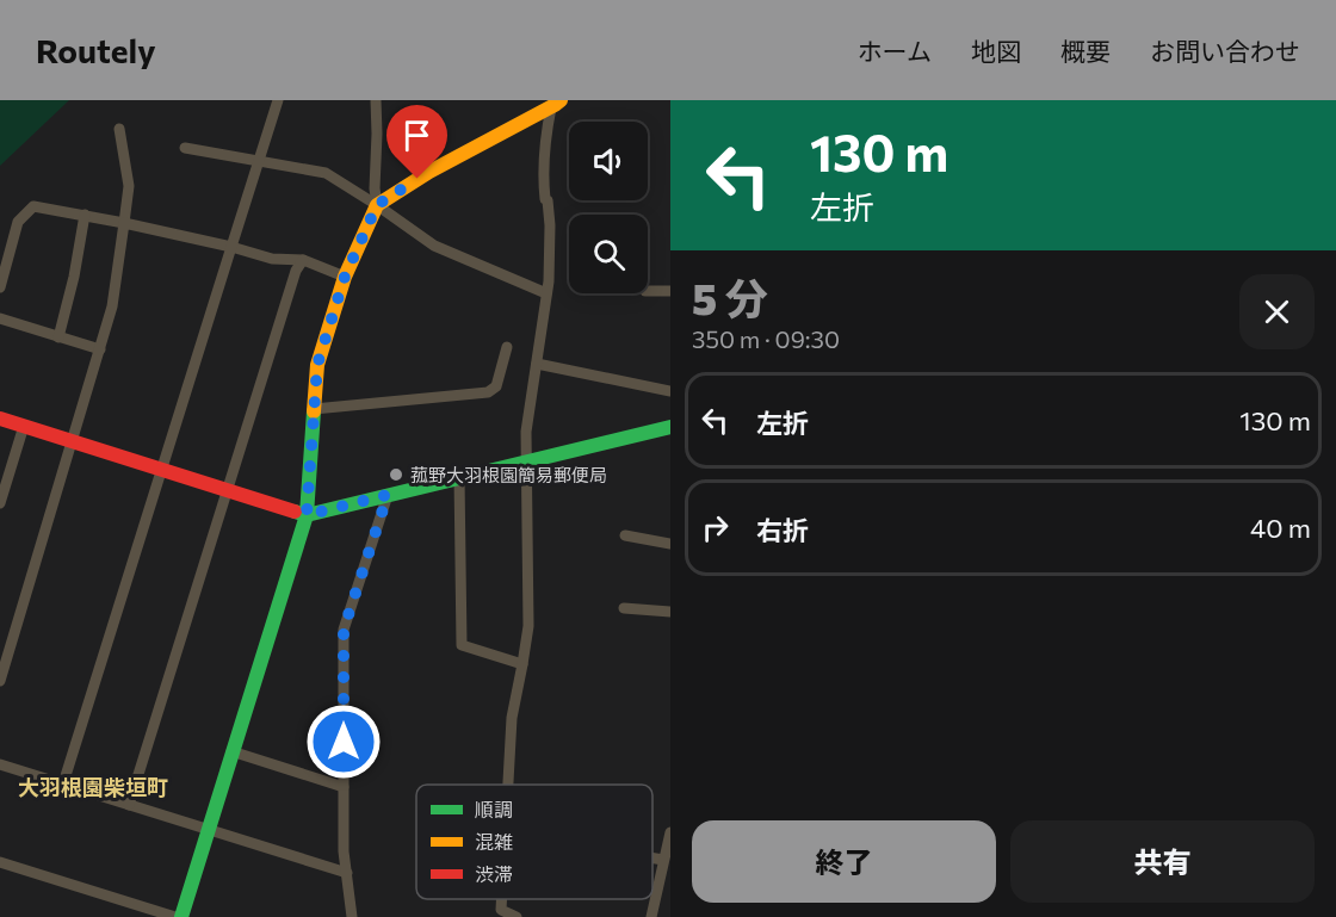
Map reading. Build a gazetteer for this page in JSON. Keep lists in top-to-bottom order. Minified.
{"districts":["大羽根園柴垣町"],"places":["菰野大羽根園簡易郵便局"],"legend":["順調","混雑","渋滞"],"page":{"header":"Routely","nav":["ホーム","地図","概要","お問い合わせ"],"turn":["130 m","左折"],"heading":["5 分","350 m · 09:30"],"list":[{"name":"左折","value":"130 m"},{"name":"右折","value":"40 m"}],"buttons":["終了","共有"]}}
